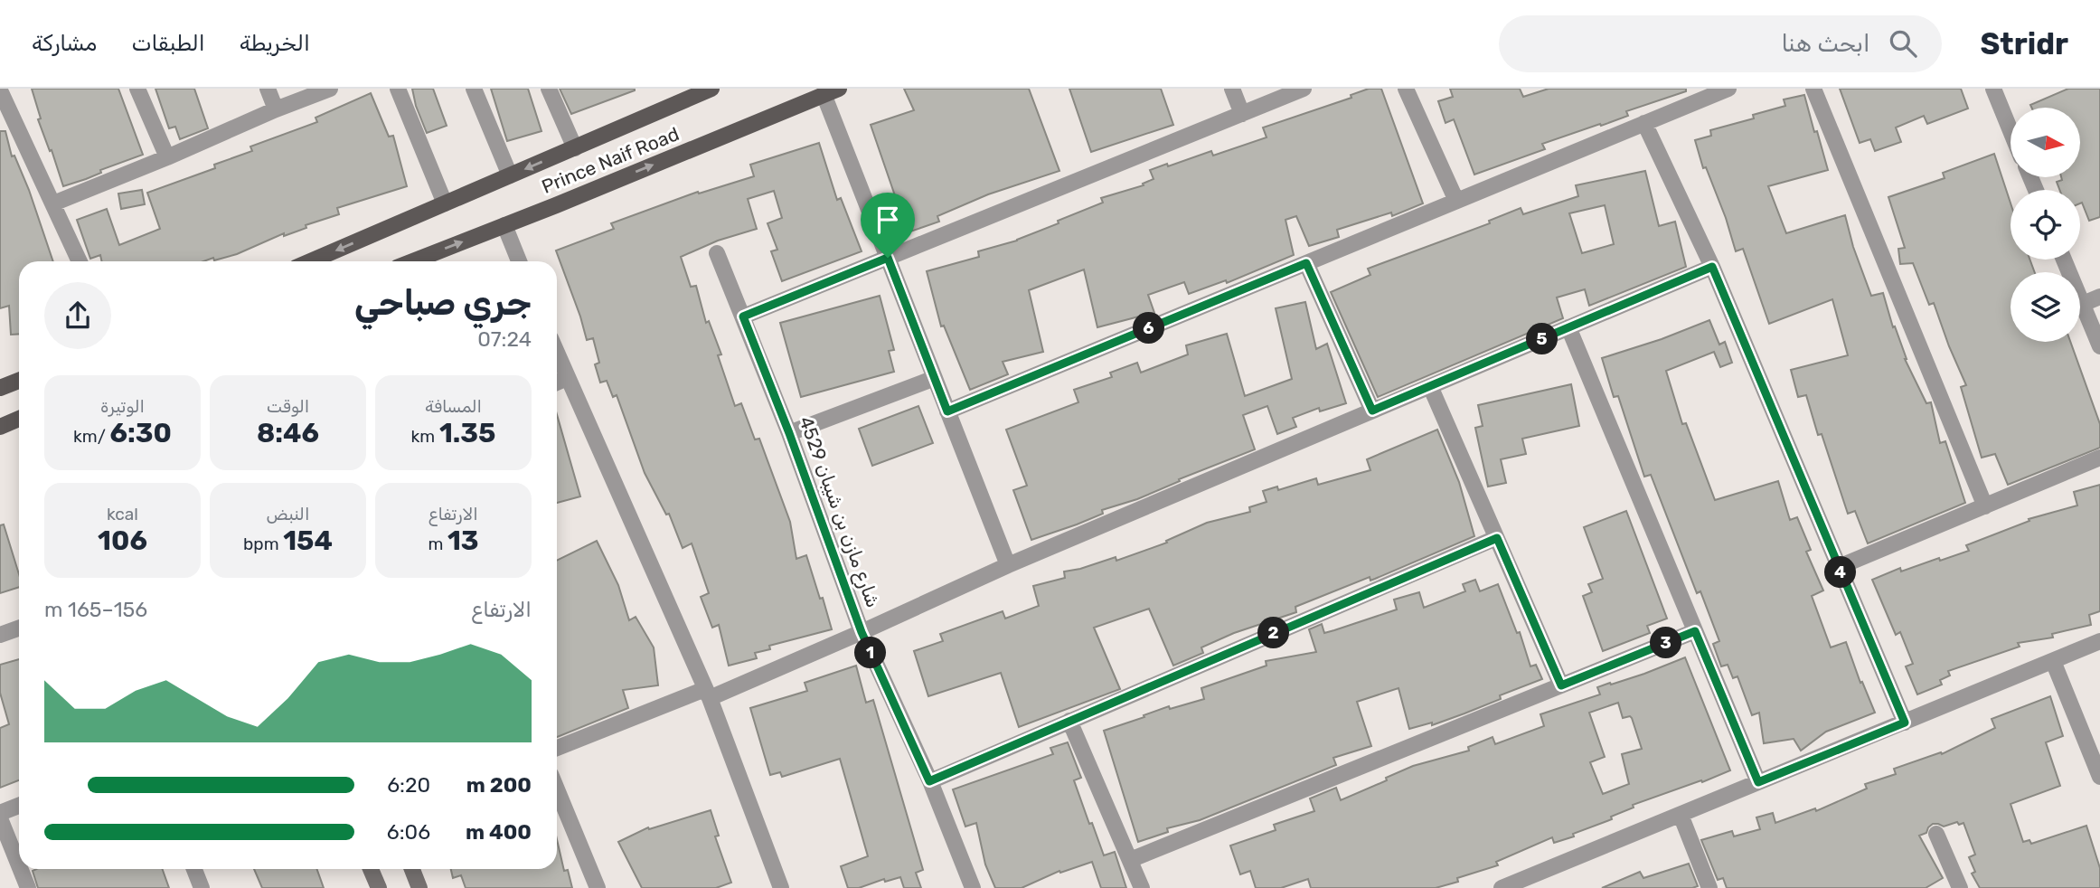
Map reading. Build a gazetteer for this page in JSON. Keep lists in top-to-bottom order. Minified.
{"streets":{"main road":["Prince Naif Road"],"street":["شارع مازن بن شيبان 4529"]},"north":"right","page":{"header":"Stridr","search":"ابحث هنا","nav":["الخريطة","الطبقات","مشاركة"],"heading":["جري صباحي","07:24"],"pins":["6","5","4","2","3","1"],"stats":[["المسافة","1.35 km"],["الوقت","8:46"],["الوتيرة","6:30 /km"],["الارتفاع","13 m"],["النبض","154 bpm"],["kcal","106"]],"chart":["الارتفاع","156–165 m"],"list":[{"name":"200 m","note":"6:20"},{"name":"400 m","note":"6:06"}]}}
